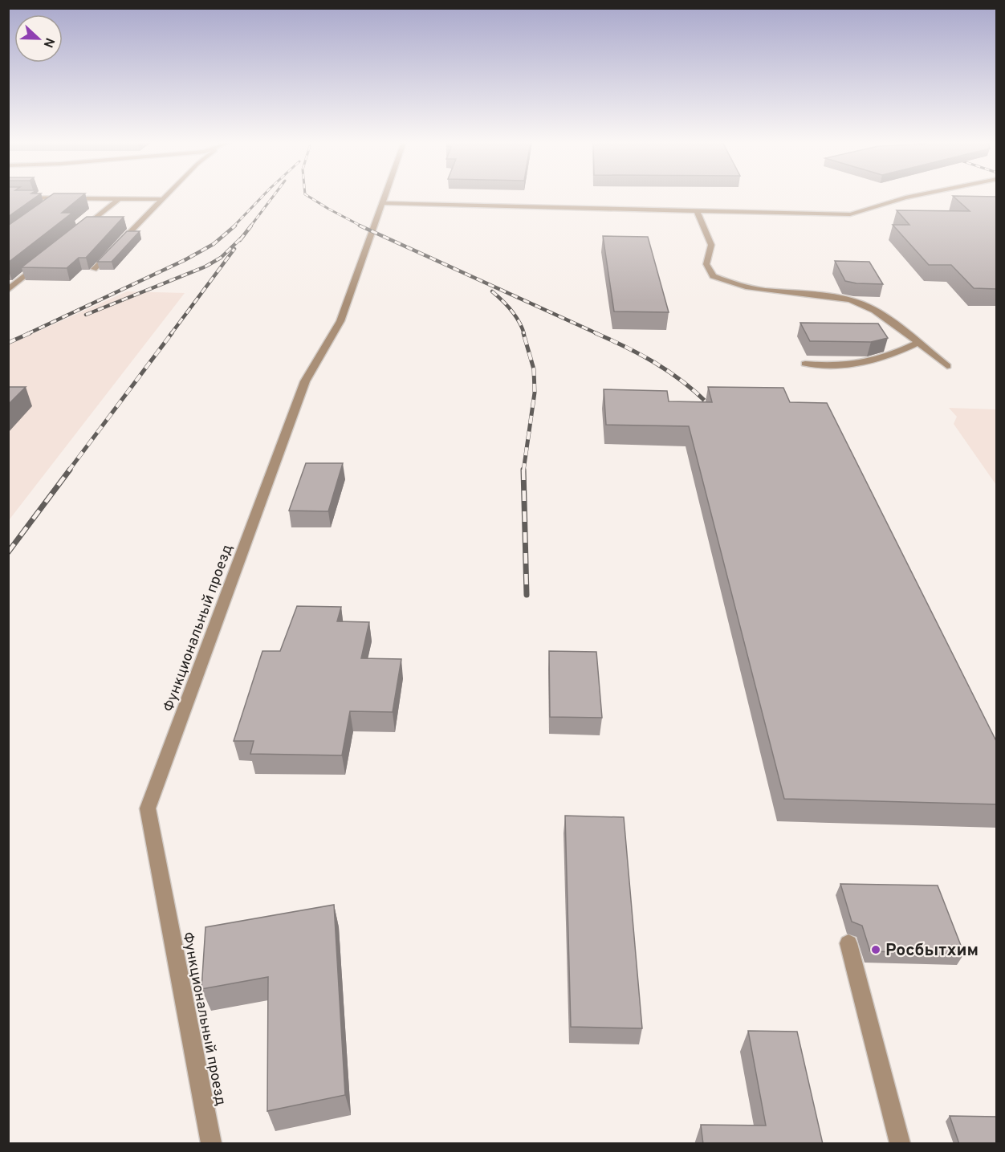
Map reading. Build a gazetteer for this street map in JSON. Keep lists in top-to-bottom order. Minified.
{"streets":{"street":["Функциональный проезд"]},"places":["Росбытхим"],"north":"right"}
